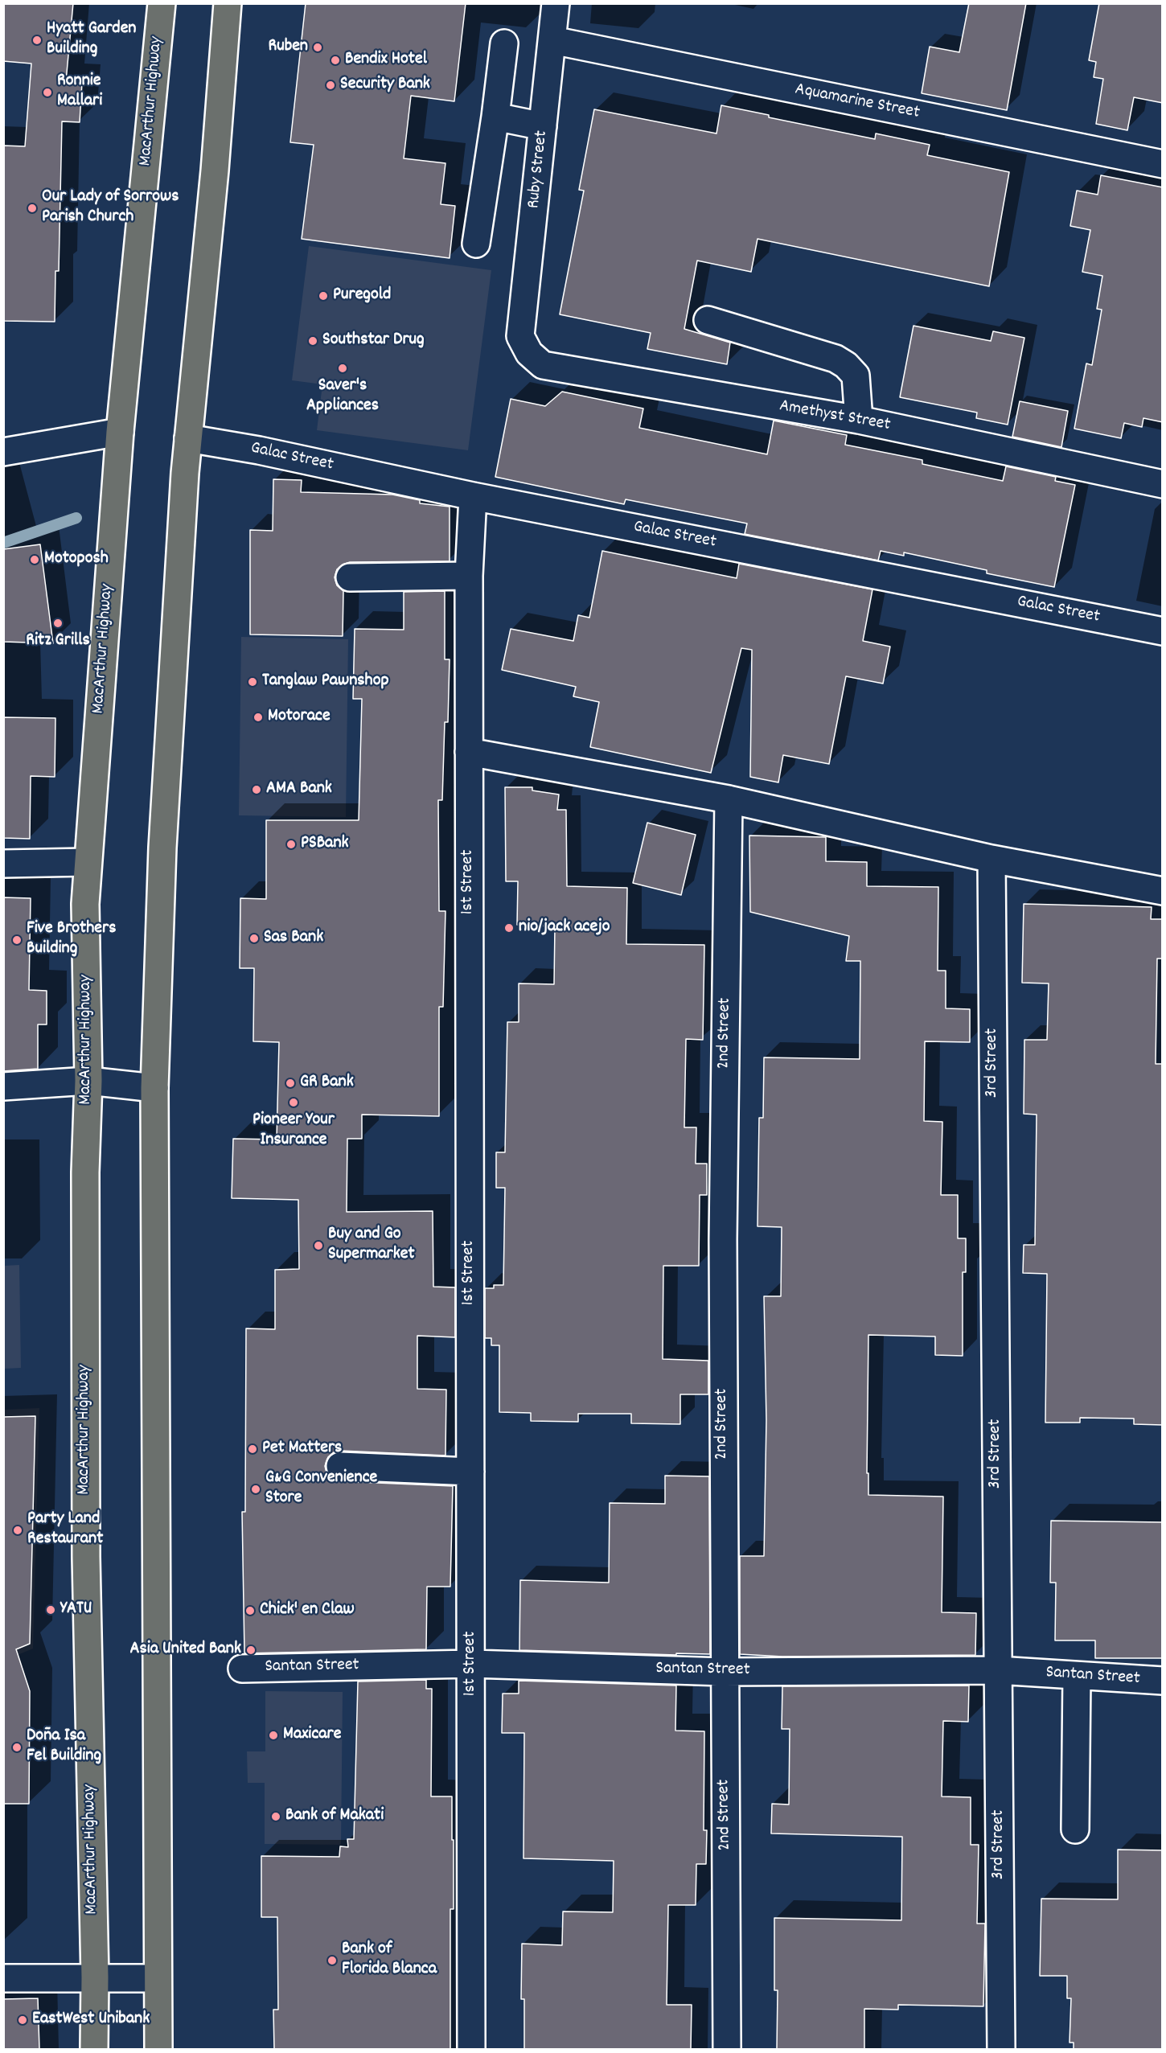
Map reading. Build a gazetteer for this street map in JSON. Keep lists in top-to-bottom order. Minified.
{"streets":{"highway":["MacArthur Highway"],"street":["Aquamarine Street","Ruby Street","Amethyst Street","Galac Street","1st Street","2nd Street","3rd Street","Santan Street"]},"crossings":[["Aquamarine Street","Ruby Street"],["Ruby Street","Amethyst Street"],["Galac Street","1st Street"],["1st Street","Santan Street"],["2nd Street","Santan Street"],["3rd Street","Santan Street"]],"places":["Hyatt Garden Building","Ruben","Bendix Hotel","Security Bank","Ronnie Mallari","Our Lady of Sorrows Parish Church","Puregold","Southstar Drug","Saver's Appliances","Motoposh","Ritz Grills","Tanglaw Pawnshop","Motorace","AMA Bank","PSBank","nio/jack acejo","Sas Bank","Five Brothers Building","GR Bank","Pioneer Your Insurance","Buy and Go Supermarket","Pet Matters","G&G Convenience Store","Party Land Restaurant","YATU","Chick' en Claw","Asia United Bank","Maxicare","Doña Isa Fel Building","Bank of Makati","Bank of Florida Blanca","EastWest Unibank"]}
